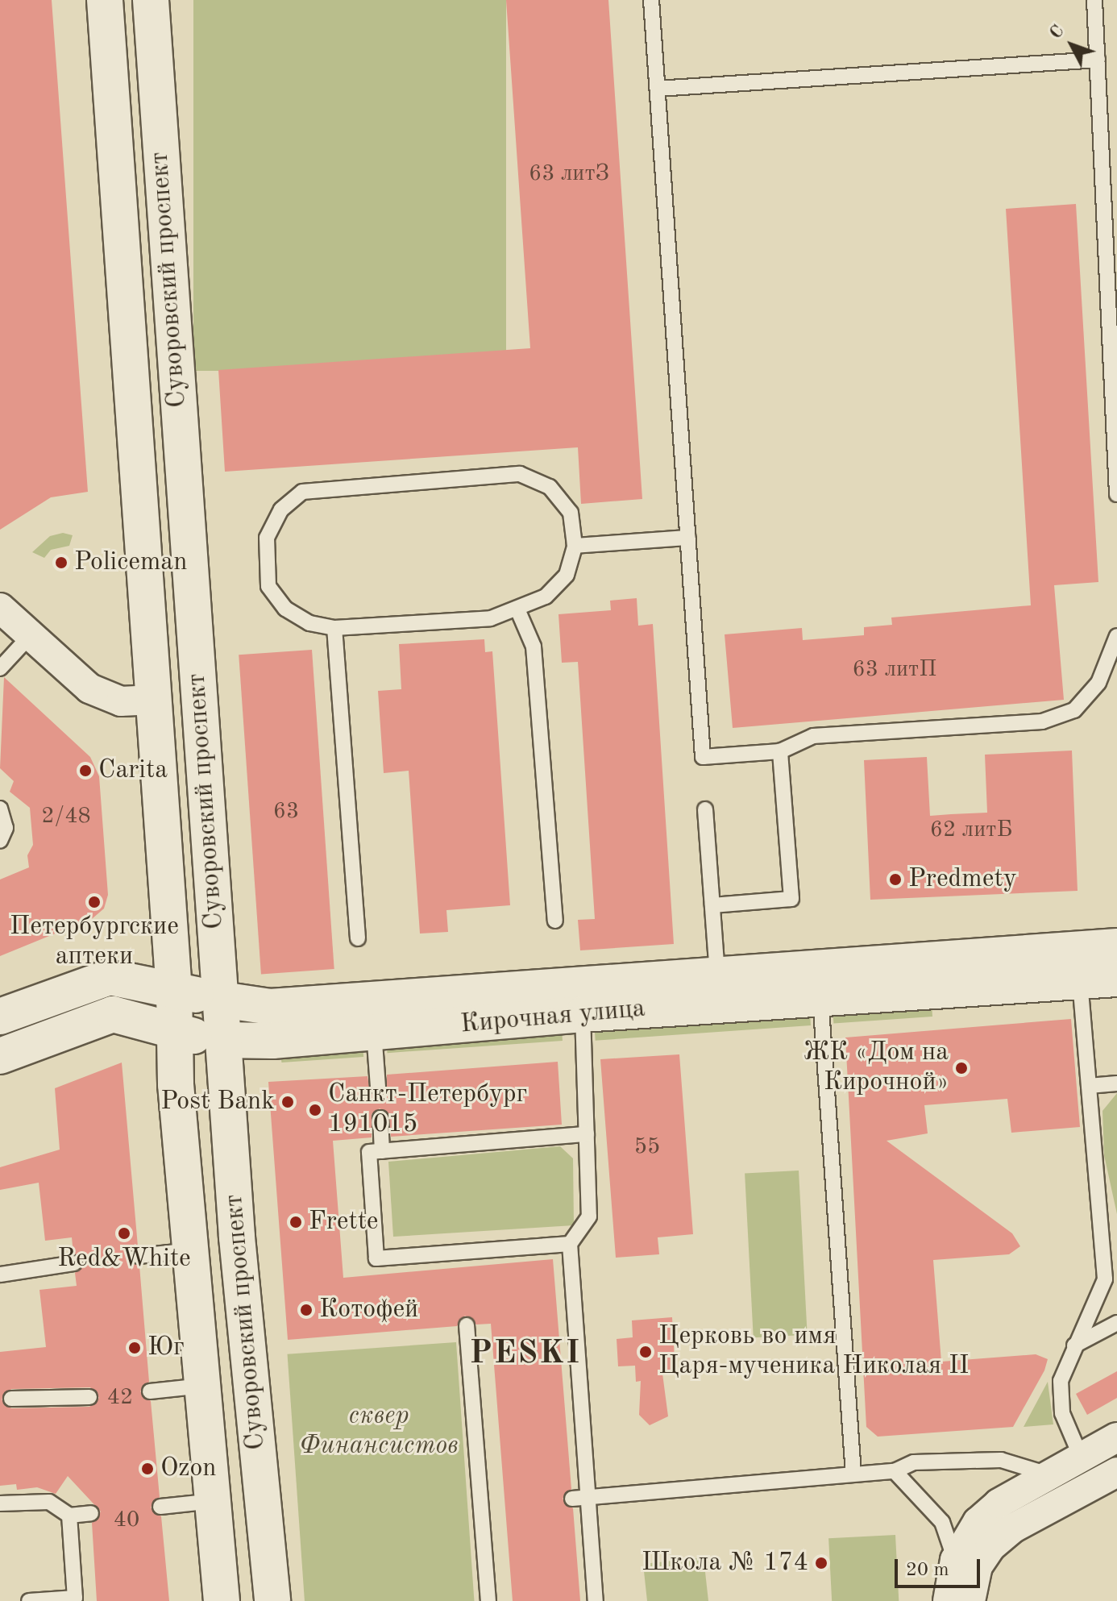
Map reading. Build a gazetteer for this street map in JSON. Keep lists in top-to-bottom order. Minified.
{"streets":{"main road":["Суворовский проспект","Кирочная улица"]},"crossings":[["Суворовский проспект","Кирочная улица"]],"districts":["PESKI"],"parks":["сквер Финансистов"],"places":["Policeman","Carita","Predmety","Петербургские аптеки","ЖК «Дом на Кирочной»","Post Bank","Санкт-Петербург 191015","Frette","Red&White","Котофей","Юг","Церковь во имя Царя-мученика Николая II","Ozon","Школа № 174"],"house_numbers":["63 литЗ","63 литП","63","2/48","62 литБ","55","42","40"],"scale_bar":"20 m","north":"top left"}
